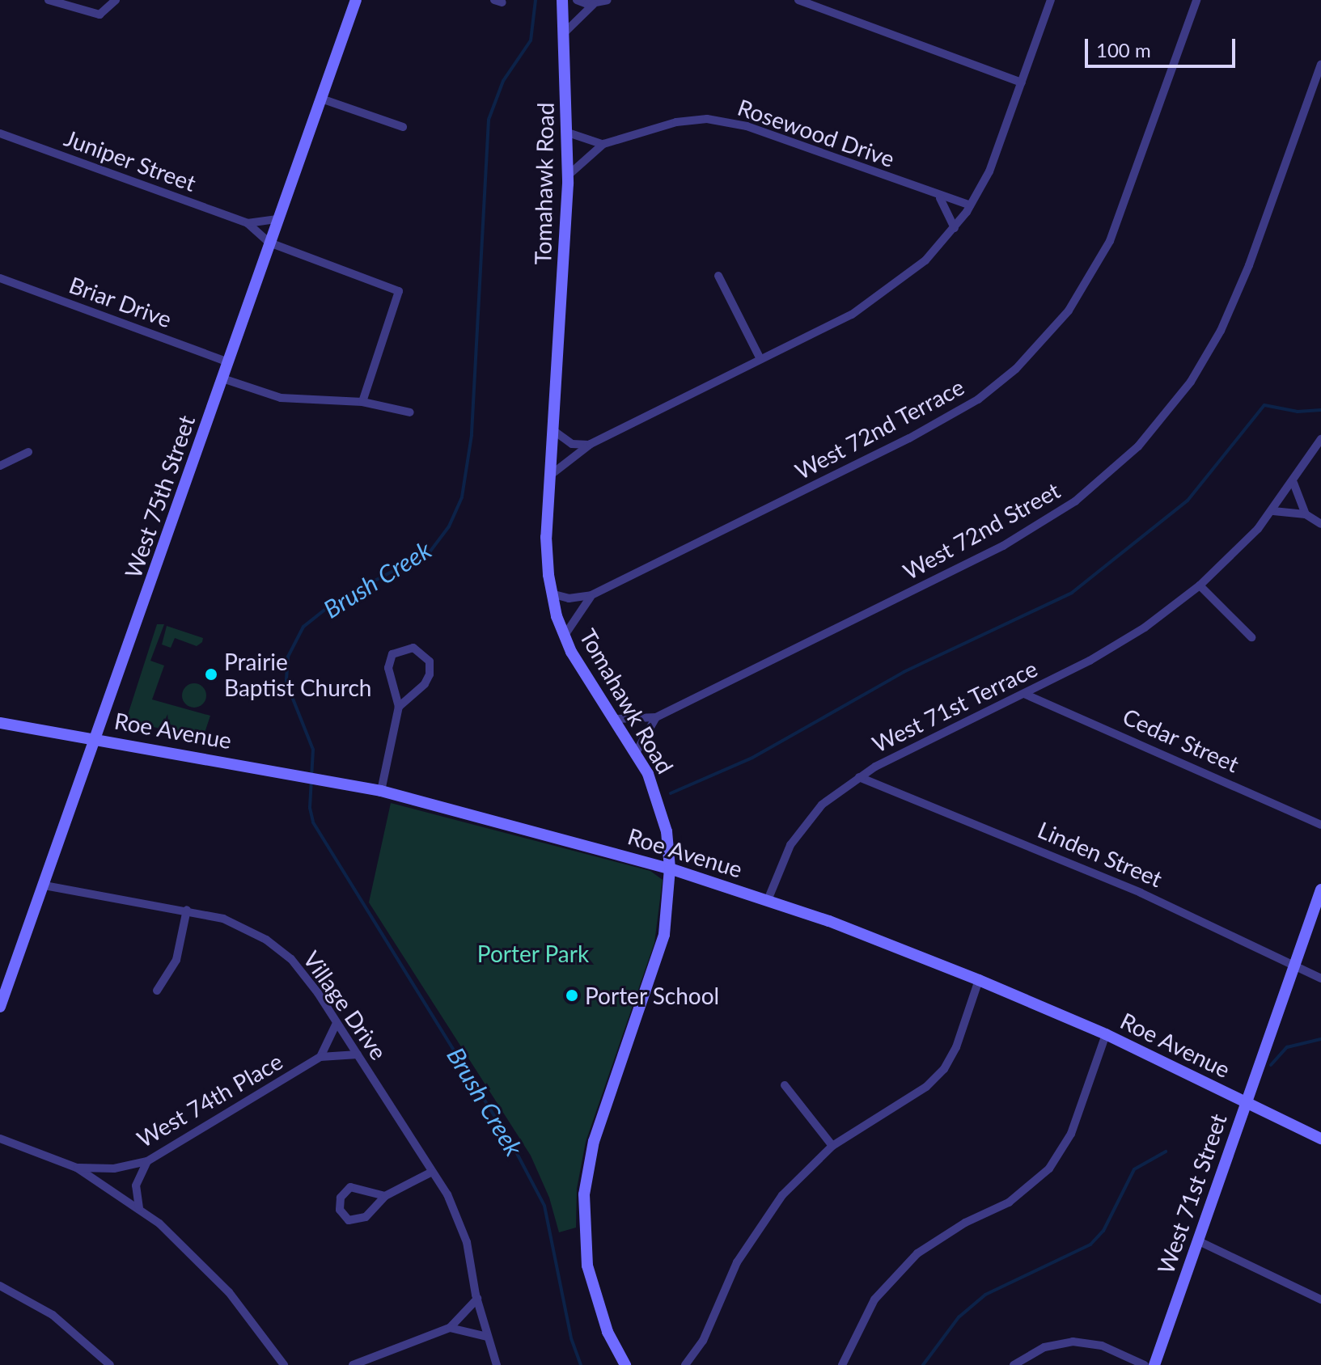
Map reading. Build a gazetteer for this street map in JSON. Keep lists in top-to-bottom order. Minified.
{"streets":{"main road":["Tomahawk Road","West 75th Street","Roe Avenue","West 71st Street"],"street":["Rosewood Drive","Juniper Street","Briar Drive","West 72nd Terrace","West 72nd Street","West 71st Terrace","Cedar Street","Linden Street","Village Drive","West 74th Place"]},"crossings":[["Rosewood Drive","Tomahawk Road"],["Juniper Street","West 75th Street"],["Tomahawk Road","West 72nd Terrace"],["Tomahawk Road","West 72nd Street"],["Tomahawk Road","Roe Avenue"],["Briar Drive","West 75th Street"],["West 75th Street","Roe Avenue"],["West 75th Street","Village Drive"],["West 71st Terrace","Roe Avenue"],["West 71st Terrace","Cedar Street"],["West 71st Terrace","Linden Street"],["Roe Avenue","West 71st Street"],["Linden Street","West 71st Street"],["Village Drive","West 74th Place"]],"water":["Brush Creek"],"parks":["Porter Park"],"places":["Prairie Baptist Church","Porter School"],"scale_bar":"100 m"}
